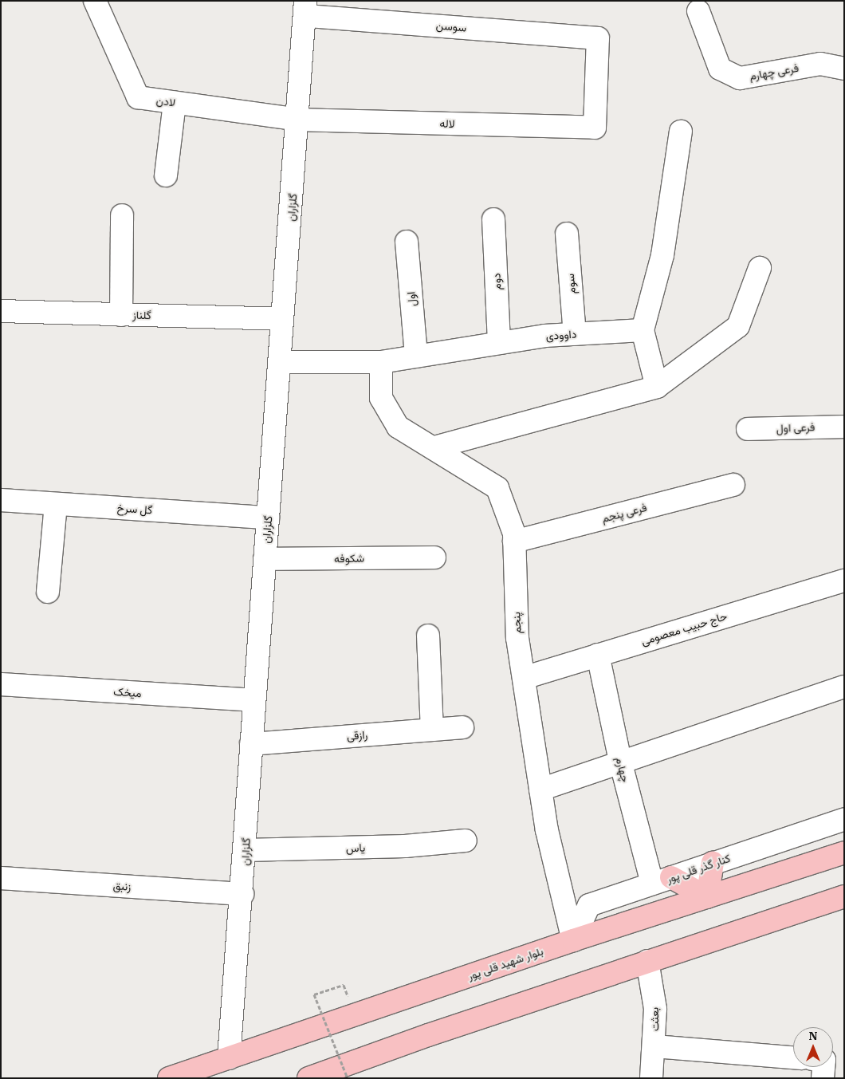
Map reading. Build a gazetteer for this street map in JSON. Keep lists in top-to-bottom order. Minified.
{"streets":{"highway":["بلوار شهید قلی پور"],"street":["سوسن","فرعی چهارم","لادن","لاله","گلزاران","دوم","سوم","اول","گلناز","داوودی","فرعی اول","گل سرخ","فرعی پنجم","شکوفه","پنجم","حاج حبیب معصومی","میخک","رازقی","چهارم","یاس","کنار گذر قلی پور","زنبق","بعثت"]},"crossings":[["سوسن","لاله"],["سوسن","گلزاران"],["لادن","لاله"],["لادن","گلزاران"],["لاله","گلزاران"],["گلزاران","گلناز"],["گلزاران","داوودی"],["گلزاران","گل سرخ"],["گلزاران","شکوفه"],["گلزاران","میخک"],["گلزاران","رازقی"],["گلزاران","یاس"],["گلزاران","زنبق"],["گلزاران","بلوار شهید قلی پور"],["دوم","داوودی"],["سوم","داوودی"],["اول","داوودی"],["داوودی","پنجم"],["فرعی پنجم","پنجم"],["پنجم","حاج حبیب معصومی"],["پنجم","کنار گذر قلی پور"],["پنجم","بلوار شهید قلی پور"],["حاج حبیب معصومی","چهارم"],["چهارم","کنار گذر قلی پور"],["کنار گذر قلی پور","بلوار شهید قلی پور"]],"north":"top"}
